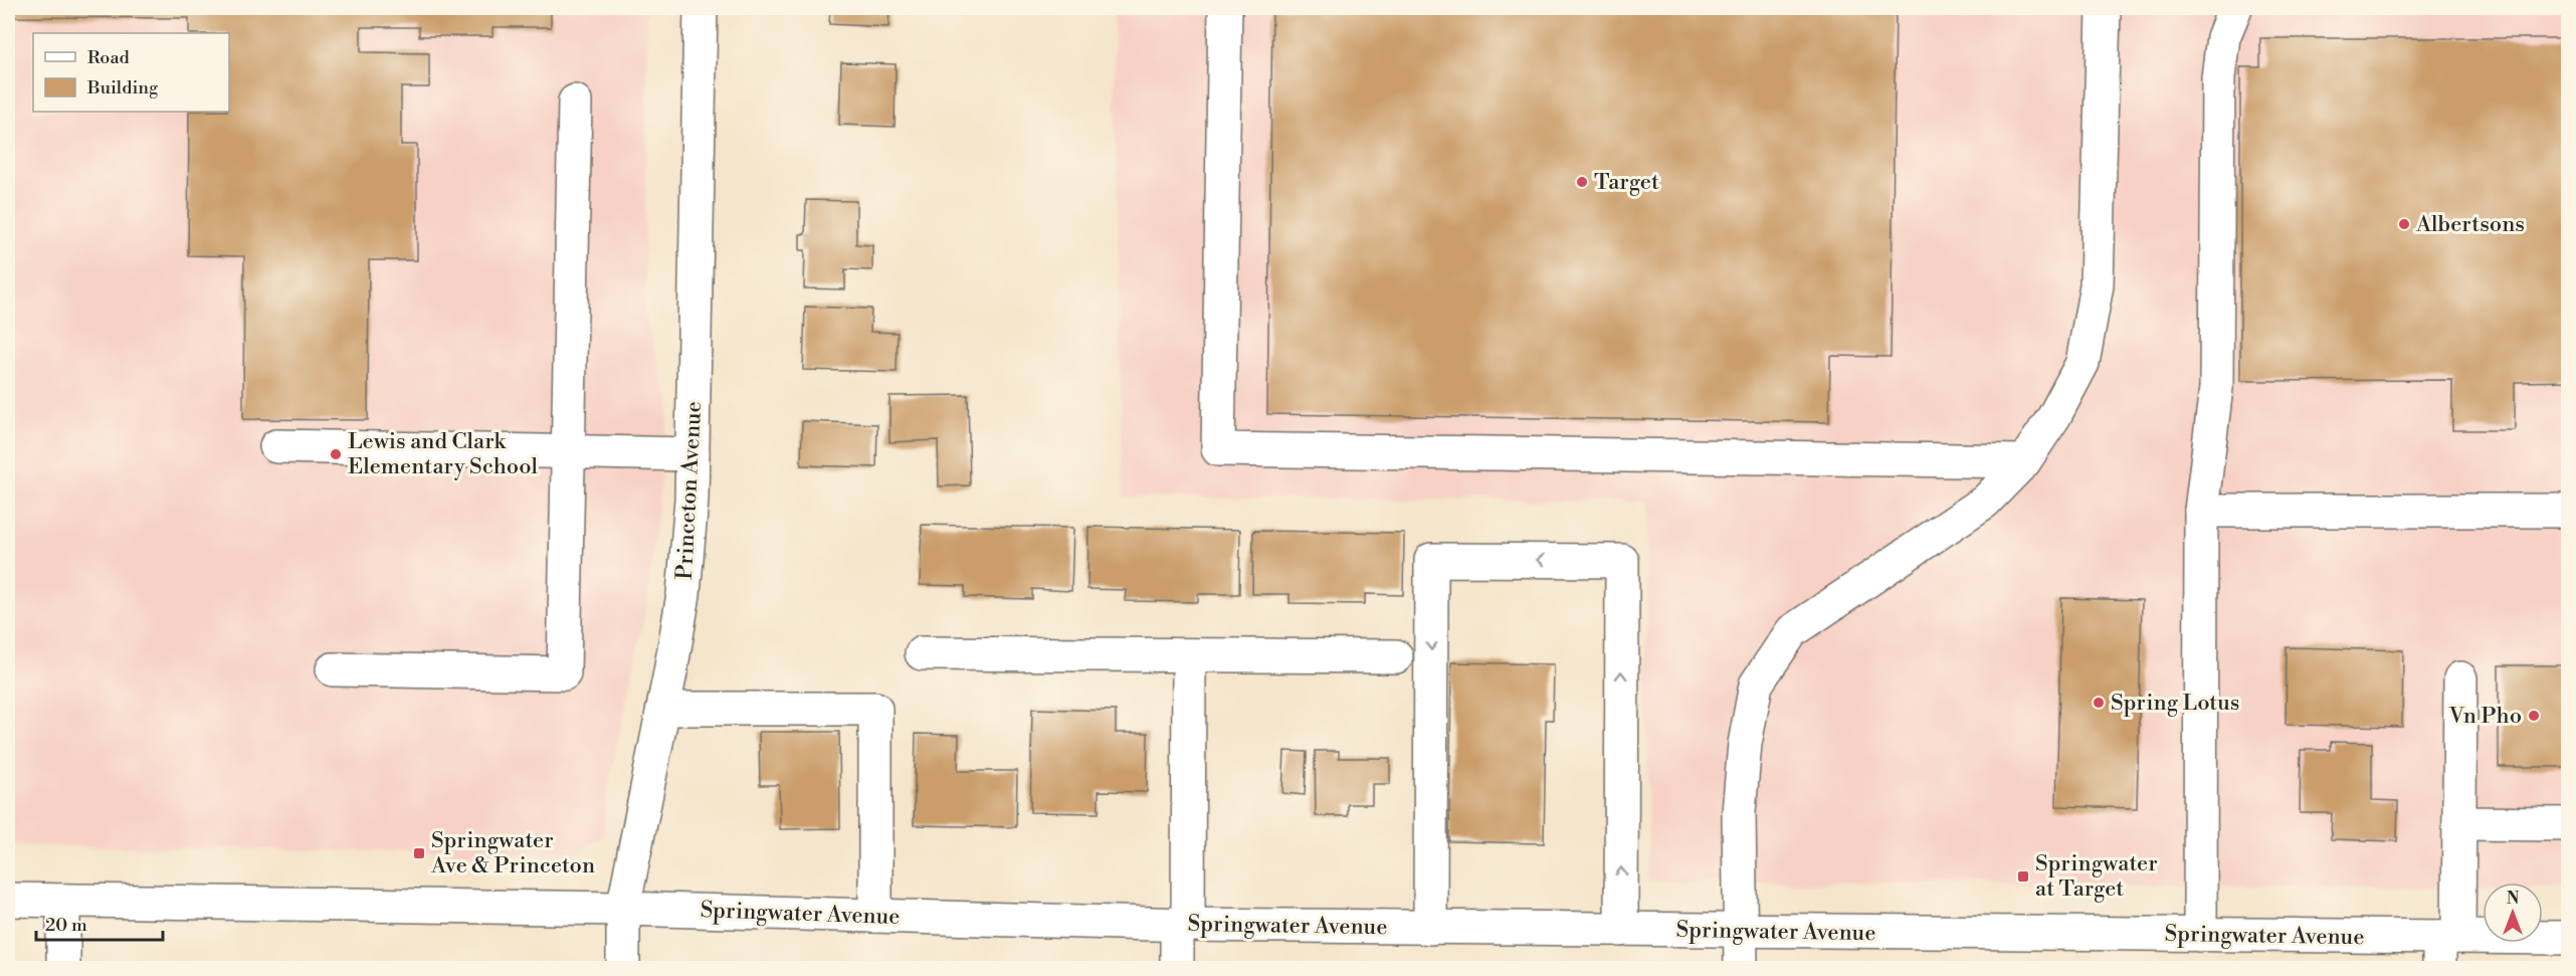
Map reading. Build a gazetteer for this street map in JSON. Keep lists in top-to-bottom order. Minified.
{"streets":{"street":["Princeton Avenue","Springwater Avenue"]},"crossings":[["Princeton Avenue","Springwater Avenue"]],"places":{"other":["Target","Albertsons","Lewis and Clark Elementary School","Spring Lotus","Vn Pho"],"transit":["Springwater Ave & Princeton","Springwater at Target"]},"legend":["Road","Building"],"scale_bar":"20 m","north":"top"}
